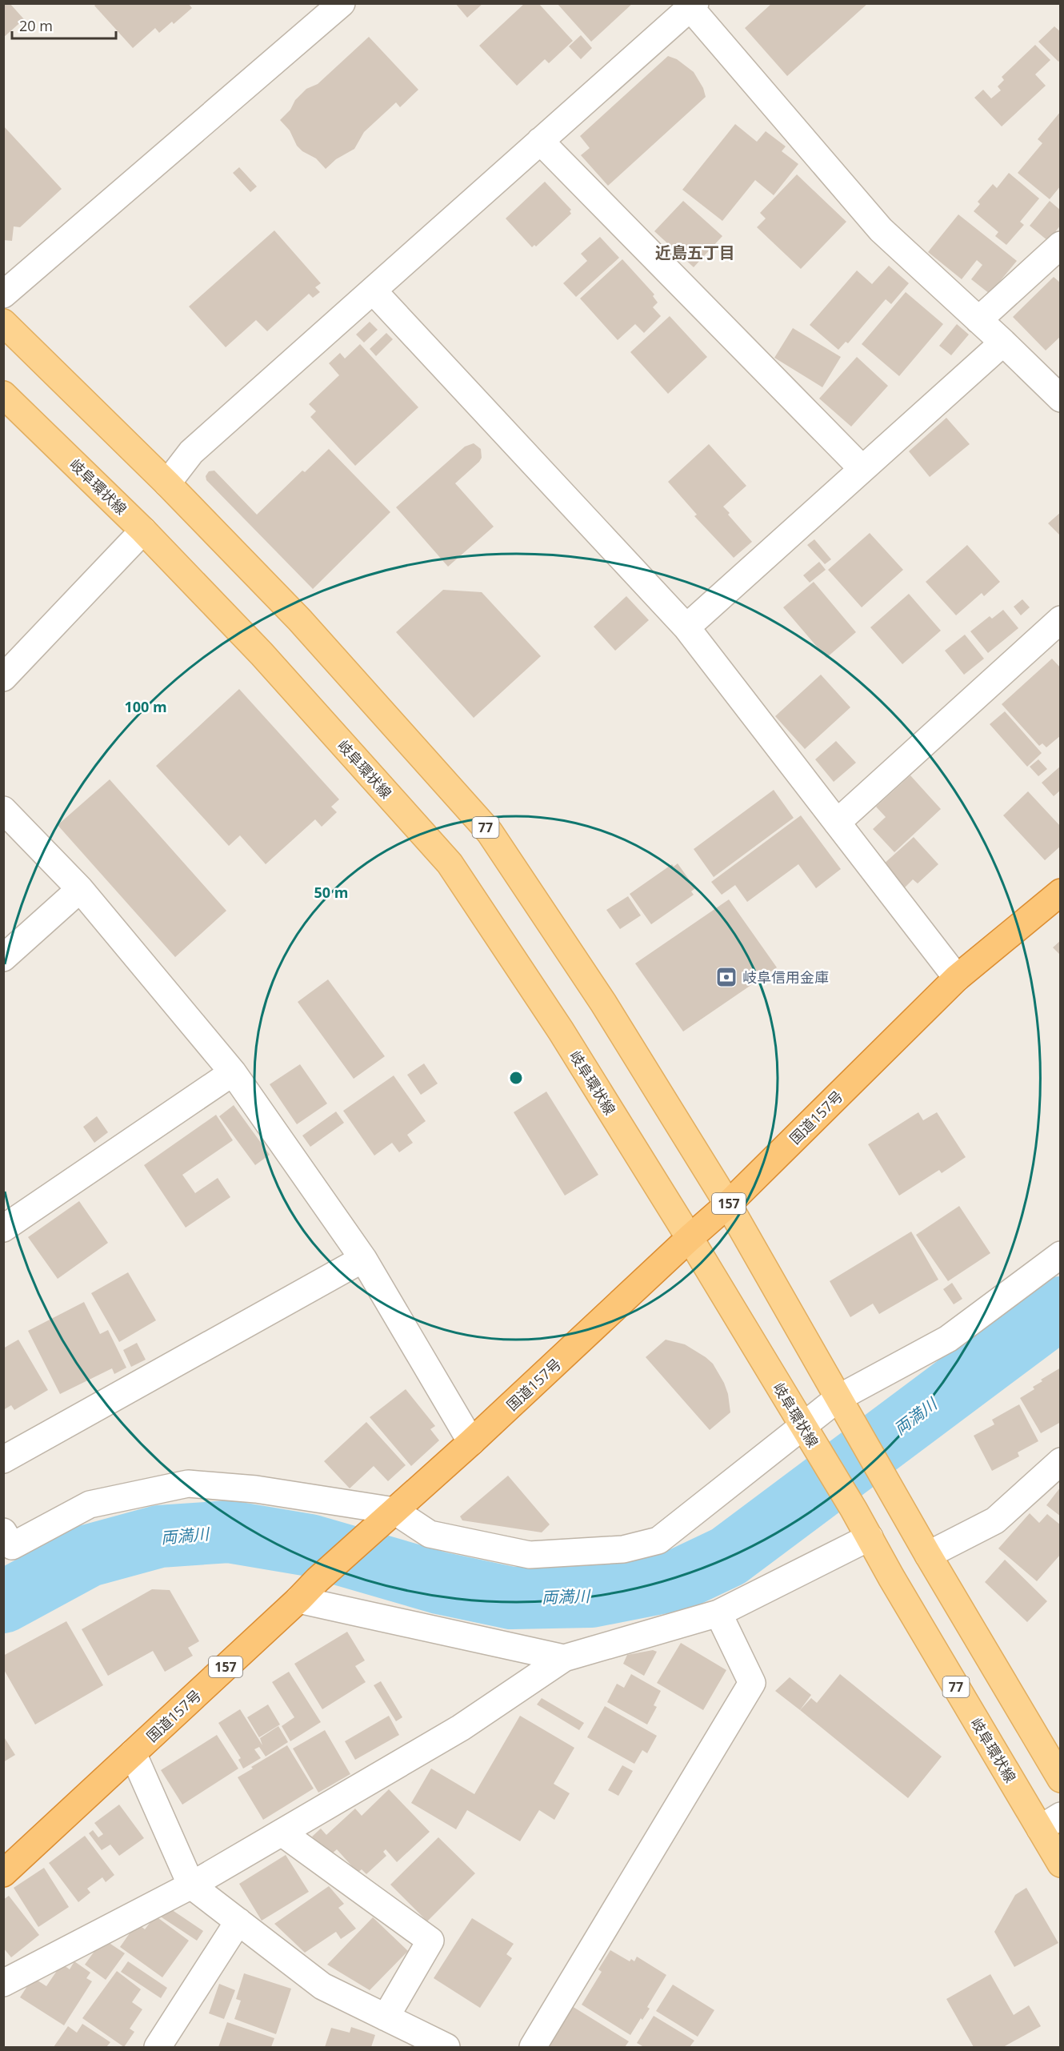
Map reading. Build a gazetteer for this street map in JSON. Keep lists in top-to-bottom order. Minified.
{"streets":{"highway":["国道157号","157"],"main road":["岐阜環状線","77"]},"crossings":[["岐阜環状線","国道157号"],["77","国道157号"]],"districts":["近島五丁目"],"water":["両満川"],"places":{"bank":["岐阜信用金庫"]},"scale_bar":"20 m","rings":["100 m","50 m"]}
